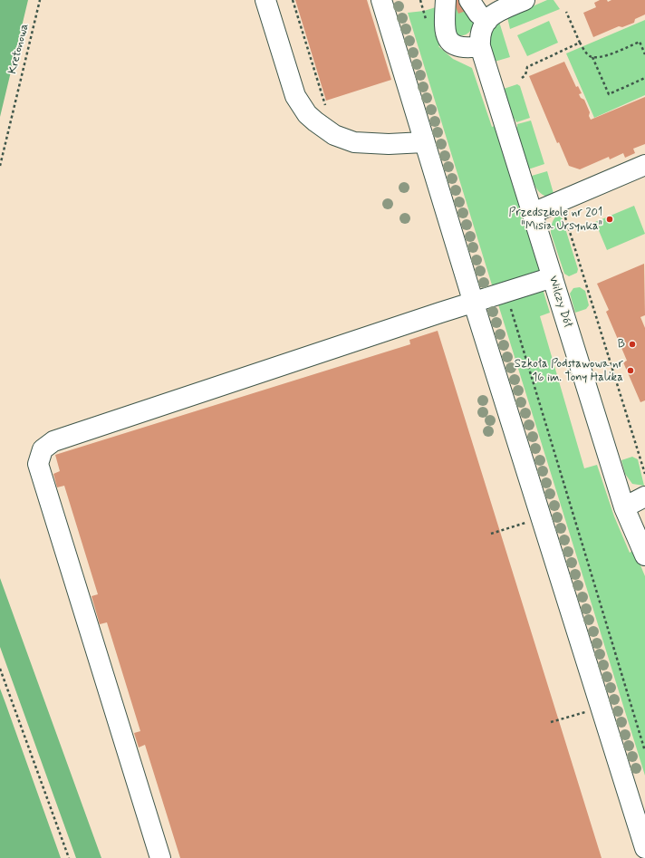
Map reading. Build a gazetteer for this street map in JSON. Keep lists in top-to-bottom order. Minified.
{"streets":{"street":["Wilczy Dół"],"path":["Kretonowa"]},"places":["Przedszkole nr 201 \"Misia Ursynka\"","B","Szkoła Podstawowa nr 16 im. Tony Halika"]}
